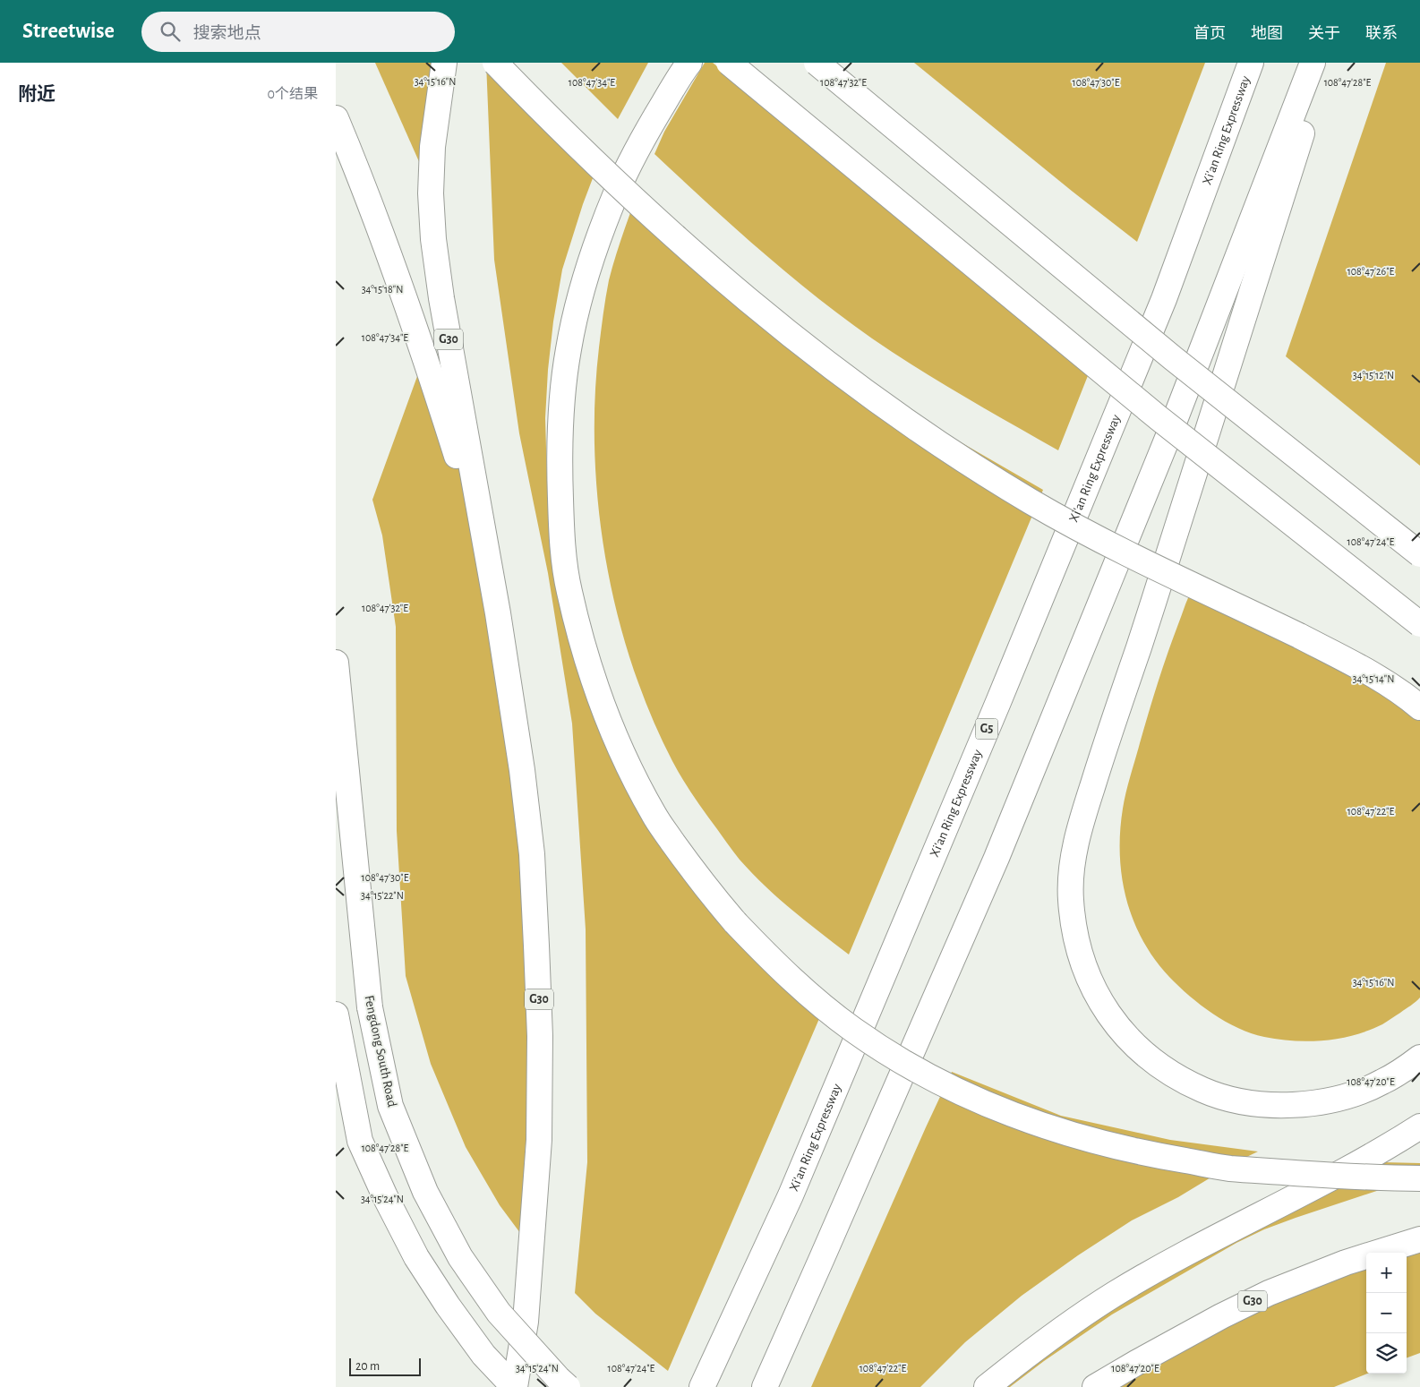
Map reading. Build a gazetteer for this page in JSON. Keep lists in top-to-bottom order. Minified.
{"streets":{"highway":["Xi'an Ring Expressway","G30","G5","Fengdong South Road"]},"scale_bar":"20 m","page":{"header":"Streetwise","search":"搜索地点","nav":["首页","地图","关于","联系"],"heading":["附近","0个结果"],"map_buttons":["+","−"],"scale":"20 m"},"coordinates":["34°15'16\"N","108°47'34\"E","108°47'32\"E","108°47'30\"E","108°47'28\"E","108°47'26\"E","34°15'18\"N","34°15'12\"N","108°47'24\"E","34°15'14\"N","108°47'22\"E","34°15'22\"N","108°47'20\"E","34°15'24\"N"]}
